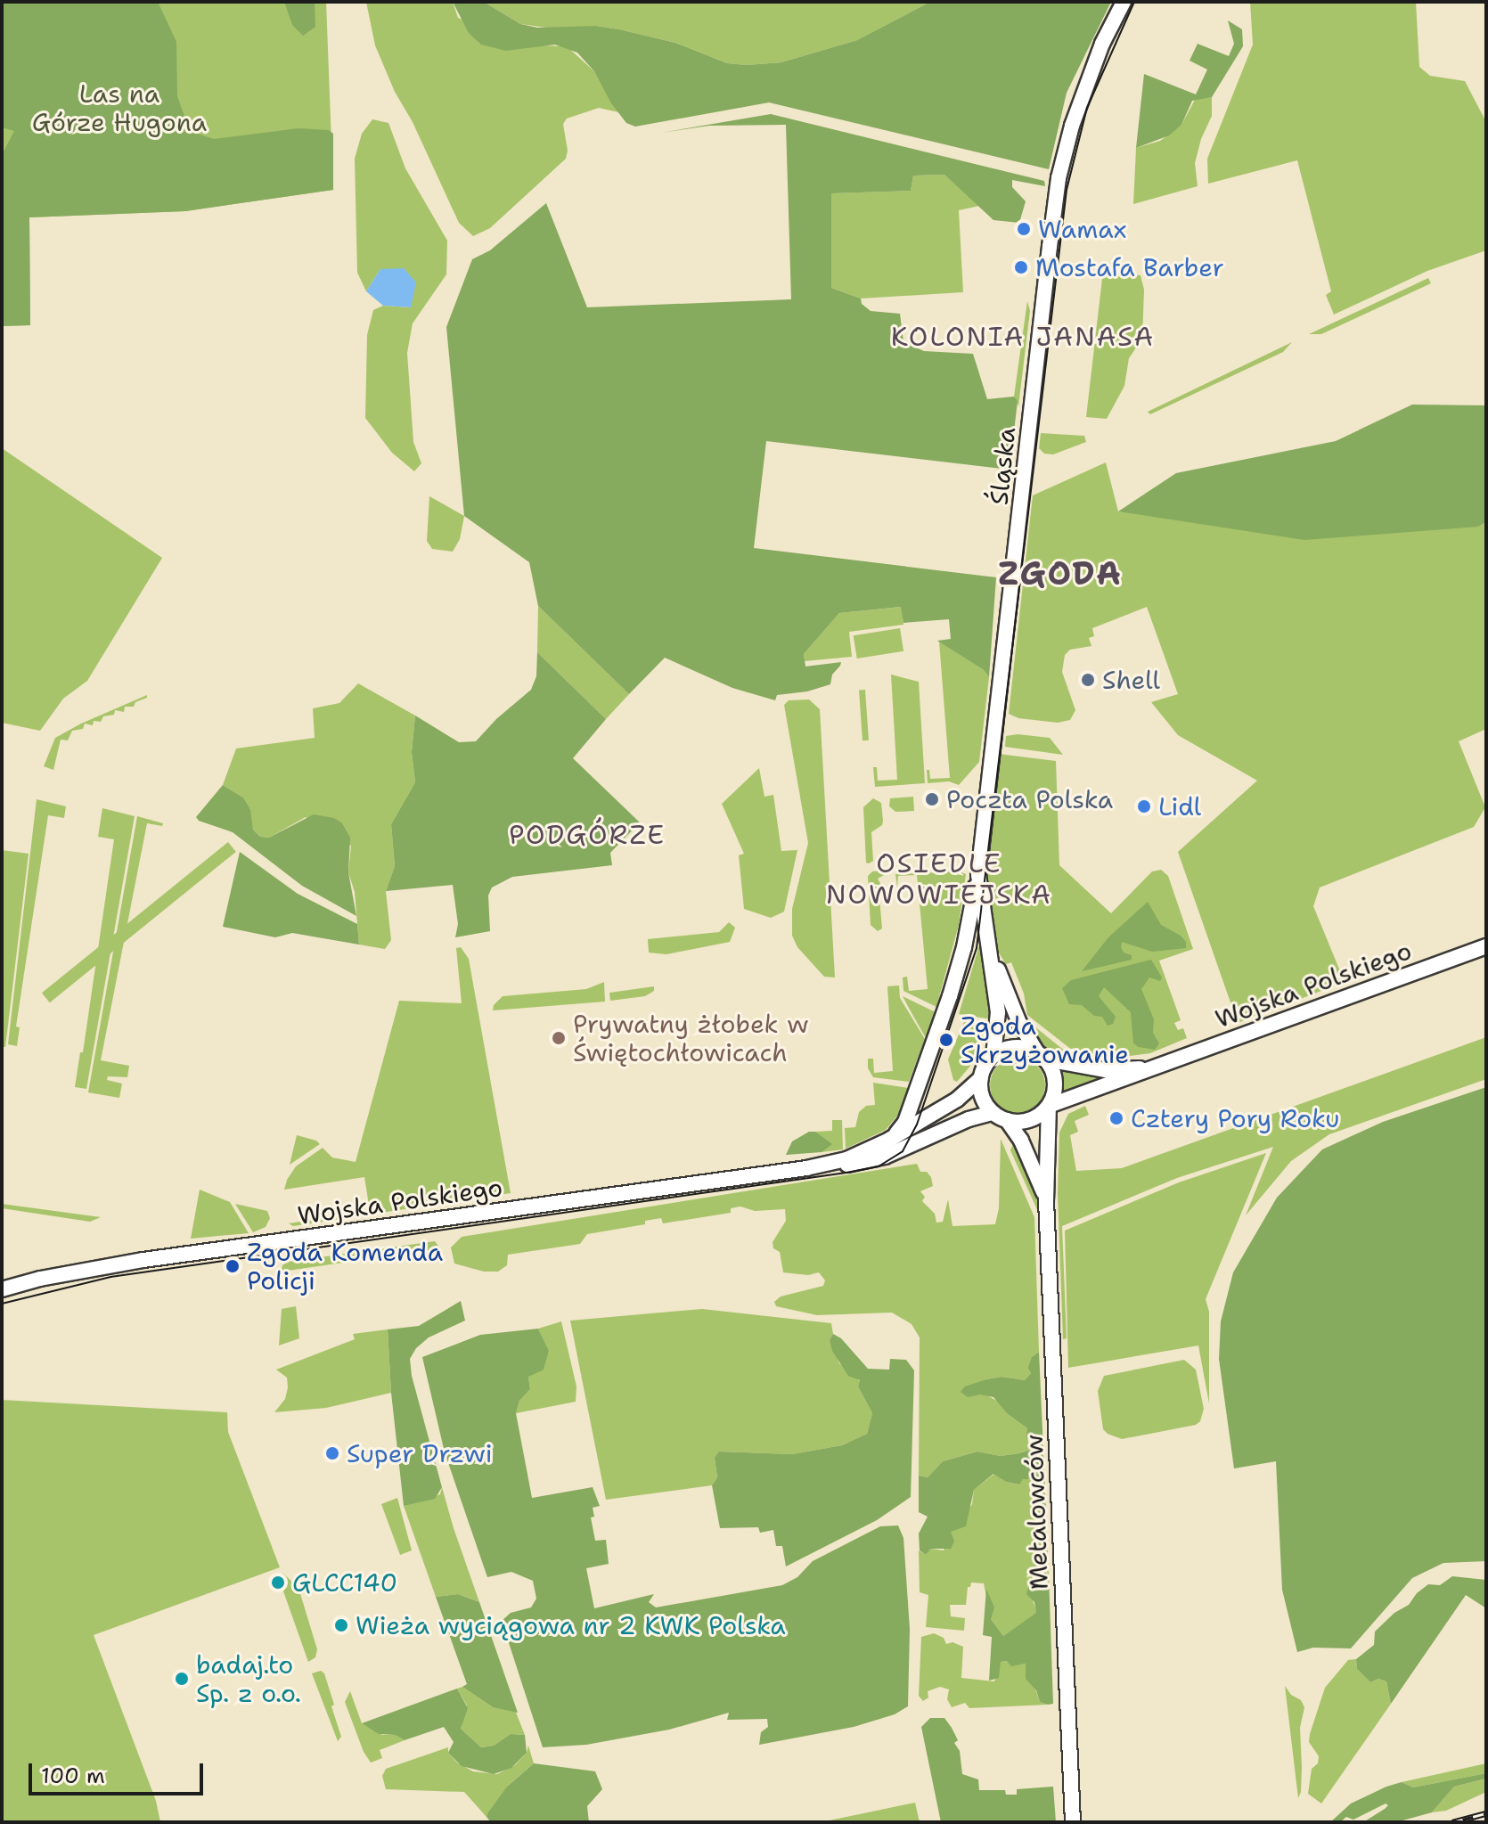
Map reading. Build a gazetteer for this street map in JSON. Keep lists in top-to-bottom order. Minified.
{"streets":{"street":["Śląska","Wojska Polskiego","Metalowców"]},"crossings":[["Śląska","Wojska Polskiego"],["Śląska","Metalowców"],["Wojska Polskiego","Metalowców"]],"districts":["KOLONIA JANASA","ZGODA","PODGÓRZE","OSIEDLE NOWOWIEJSKA"],"parks":["Las na Górze Hugona"],"places":["Wamax","Mostafa Barber","Shell","Poczta Polska","Lidl","Prywatny żłobek w Świętochłowicach","Zgoda Skrzyżowanie","Cztery Pory Roku","Zgoda Komenda Policji","Super Drzwi","GLCC140","Wieża wyciągowa nr 2 KWK Polska","badaj.to Sp. z o.o."],"scale_bar":"100 m"}
